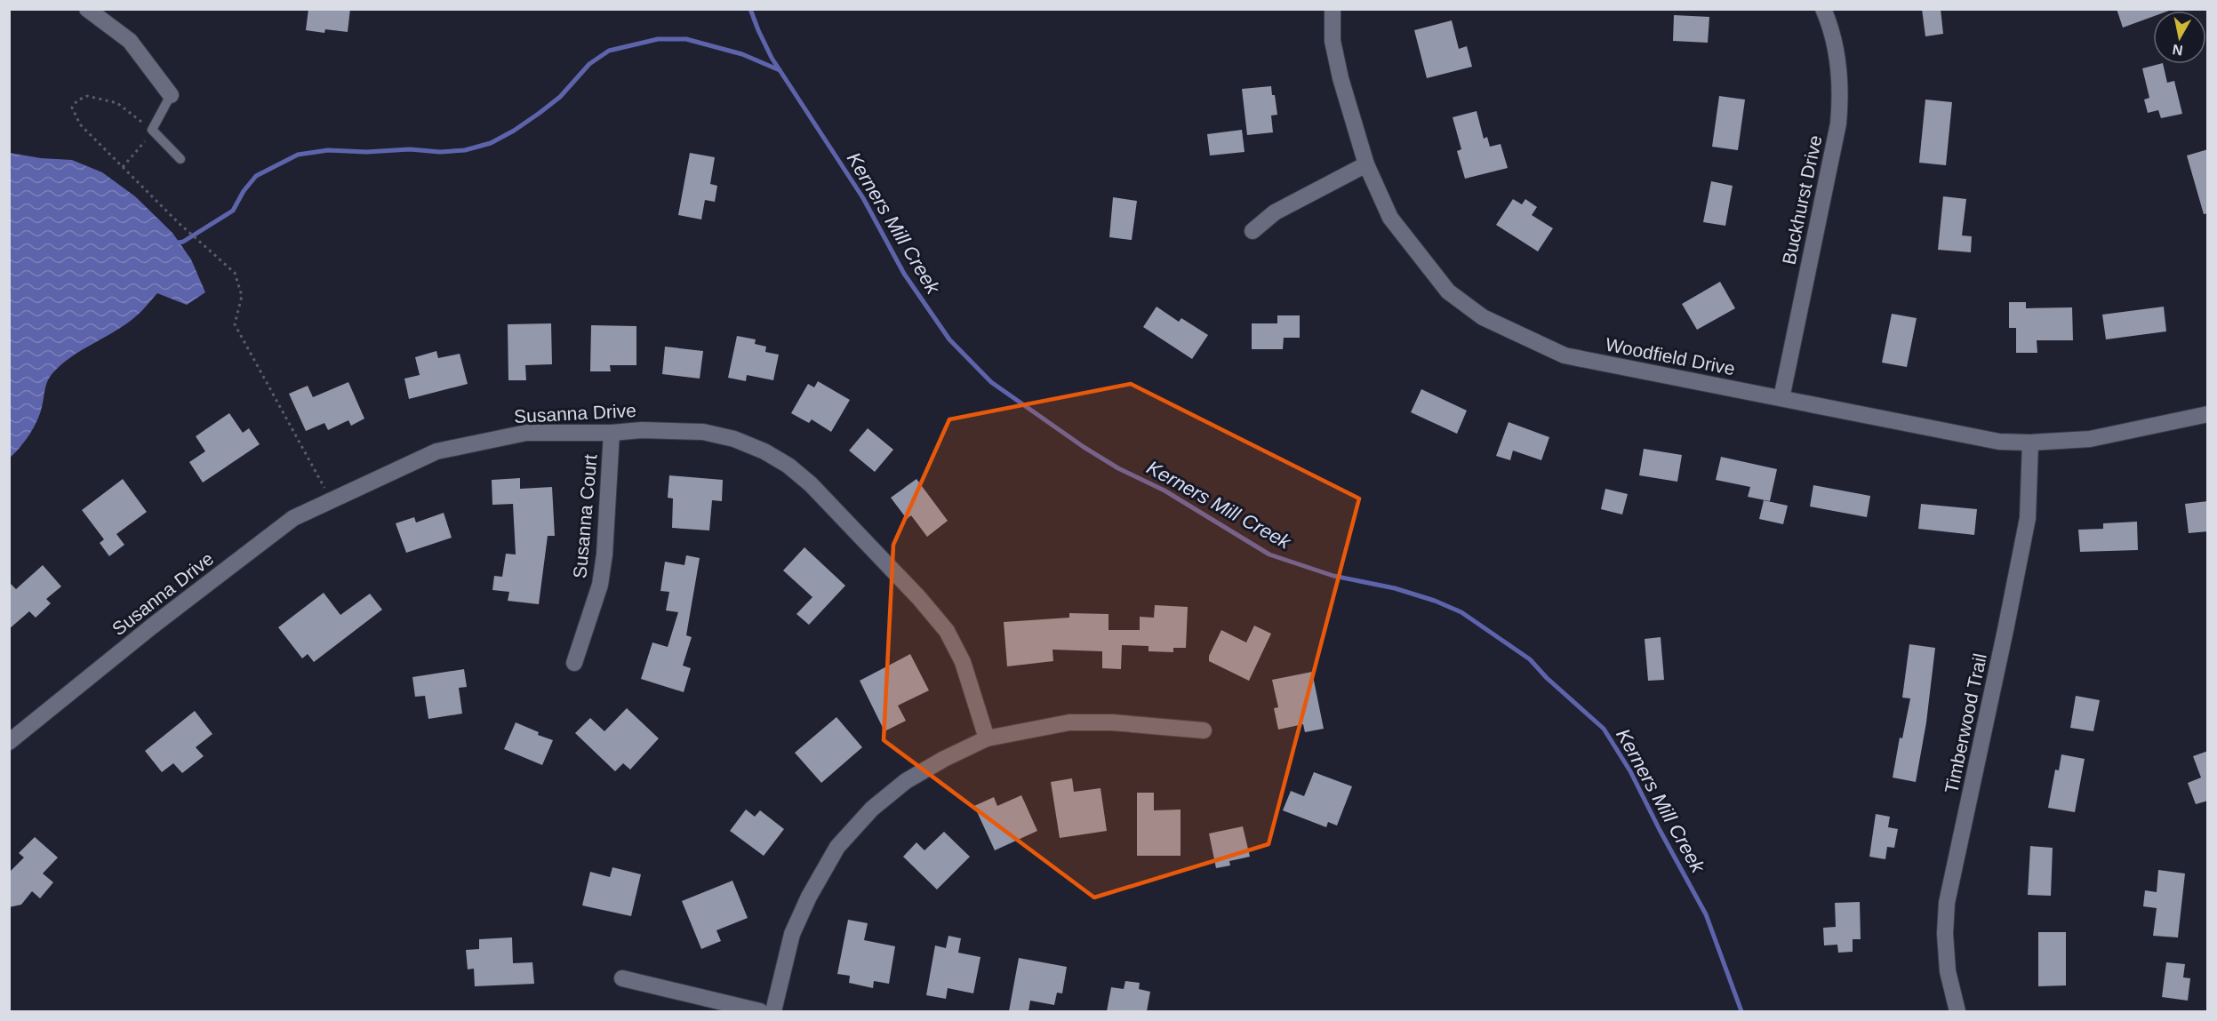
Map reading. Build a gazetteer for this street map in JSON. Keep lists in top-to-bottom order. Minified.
{"streets":{"street":["Buckhurst Drive","Woodfield Drive","Susanna Drive","Susanna Court","Timberwood Trail"]},"crossings":[["Buckhurst Drive","Woodfield Drive"],["Woodfield Drive","Timberwood Trail"],["Susanna Drive","Susanna Court"]],"water":["Kerners Mill Creek"],"north":"bottom"}
